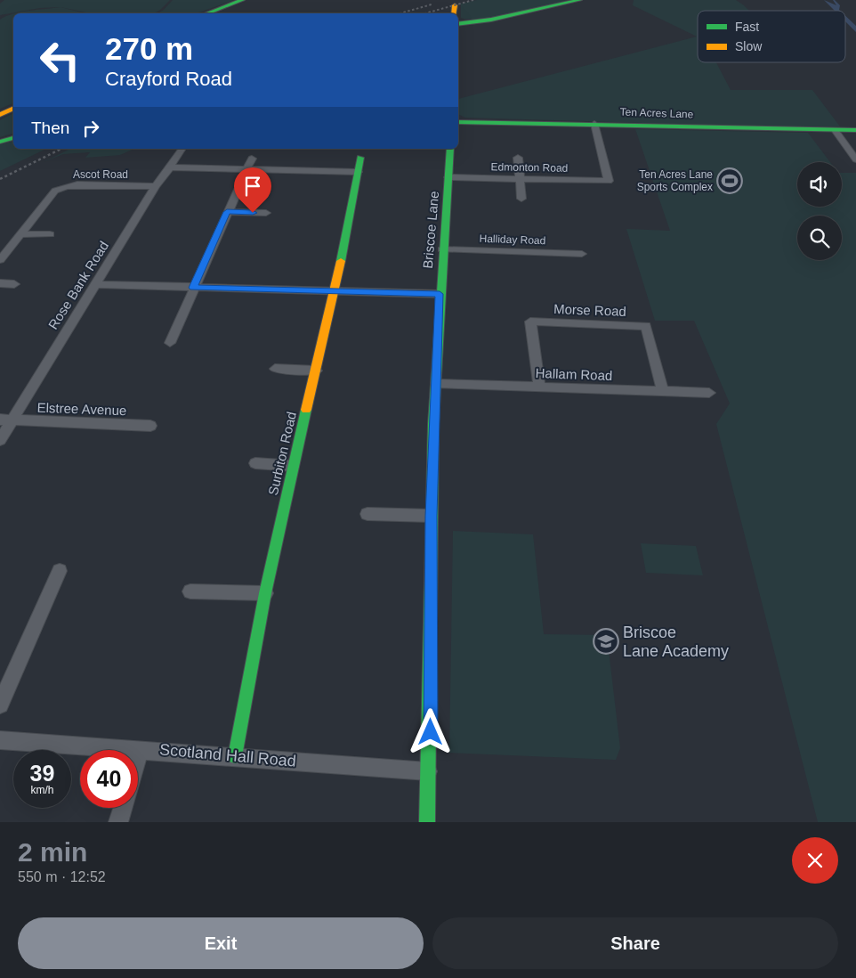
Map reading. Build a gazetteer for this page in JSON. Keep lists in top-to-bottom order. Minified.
{"streets":{"street":["Ten Acres Lane","Edmonton Road","Ascot Road","Briscoe Lane","Halliday Road","Rose Bank Road","Morse Road","Hallam Road","Elstree Avenue","Surbiton Road","Scotland Hall Road"]},"crossings":[["Ten Acres Lane","Edmonton Road"],["Edmonton Road","Briscoe Lane"],["Ascot Road","Rose Bank Road"],["Briscoe Lane","Halliday Road"],["Briscoe Lane","Hallam Road"],["Briscoe Lane","Scotland Hall Road"],["Rose Bank Road","Elstree Avenue"],["Morse Road","Hallam Road"],["Surbiton Road","Scotland Hall Road"]],"places":{"sports":["Ten Acres Lane Sports Complex"],"school or university":["Briscoe Lane Academy"]},"legend":["Fast","Slow"],"page":{"turn":["270 m","Crayford Road"],"then":"Then","speed":"39 km/h","limit":"40","heading":["2 min","550 m · 12:52"],"buttons":["Exit","Share"]}}
